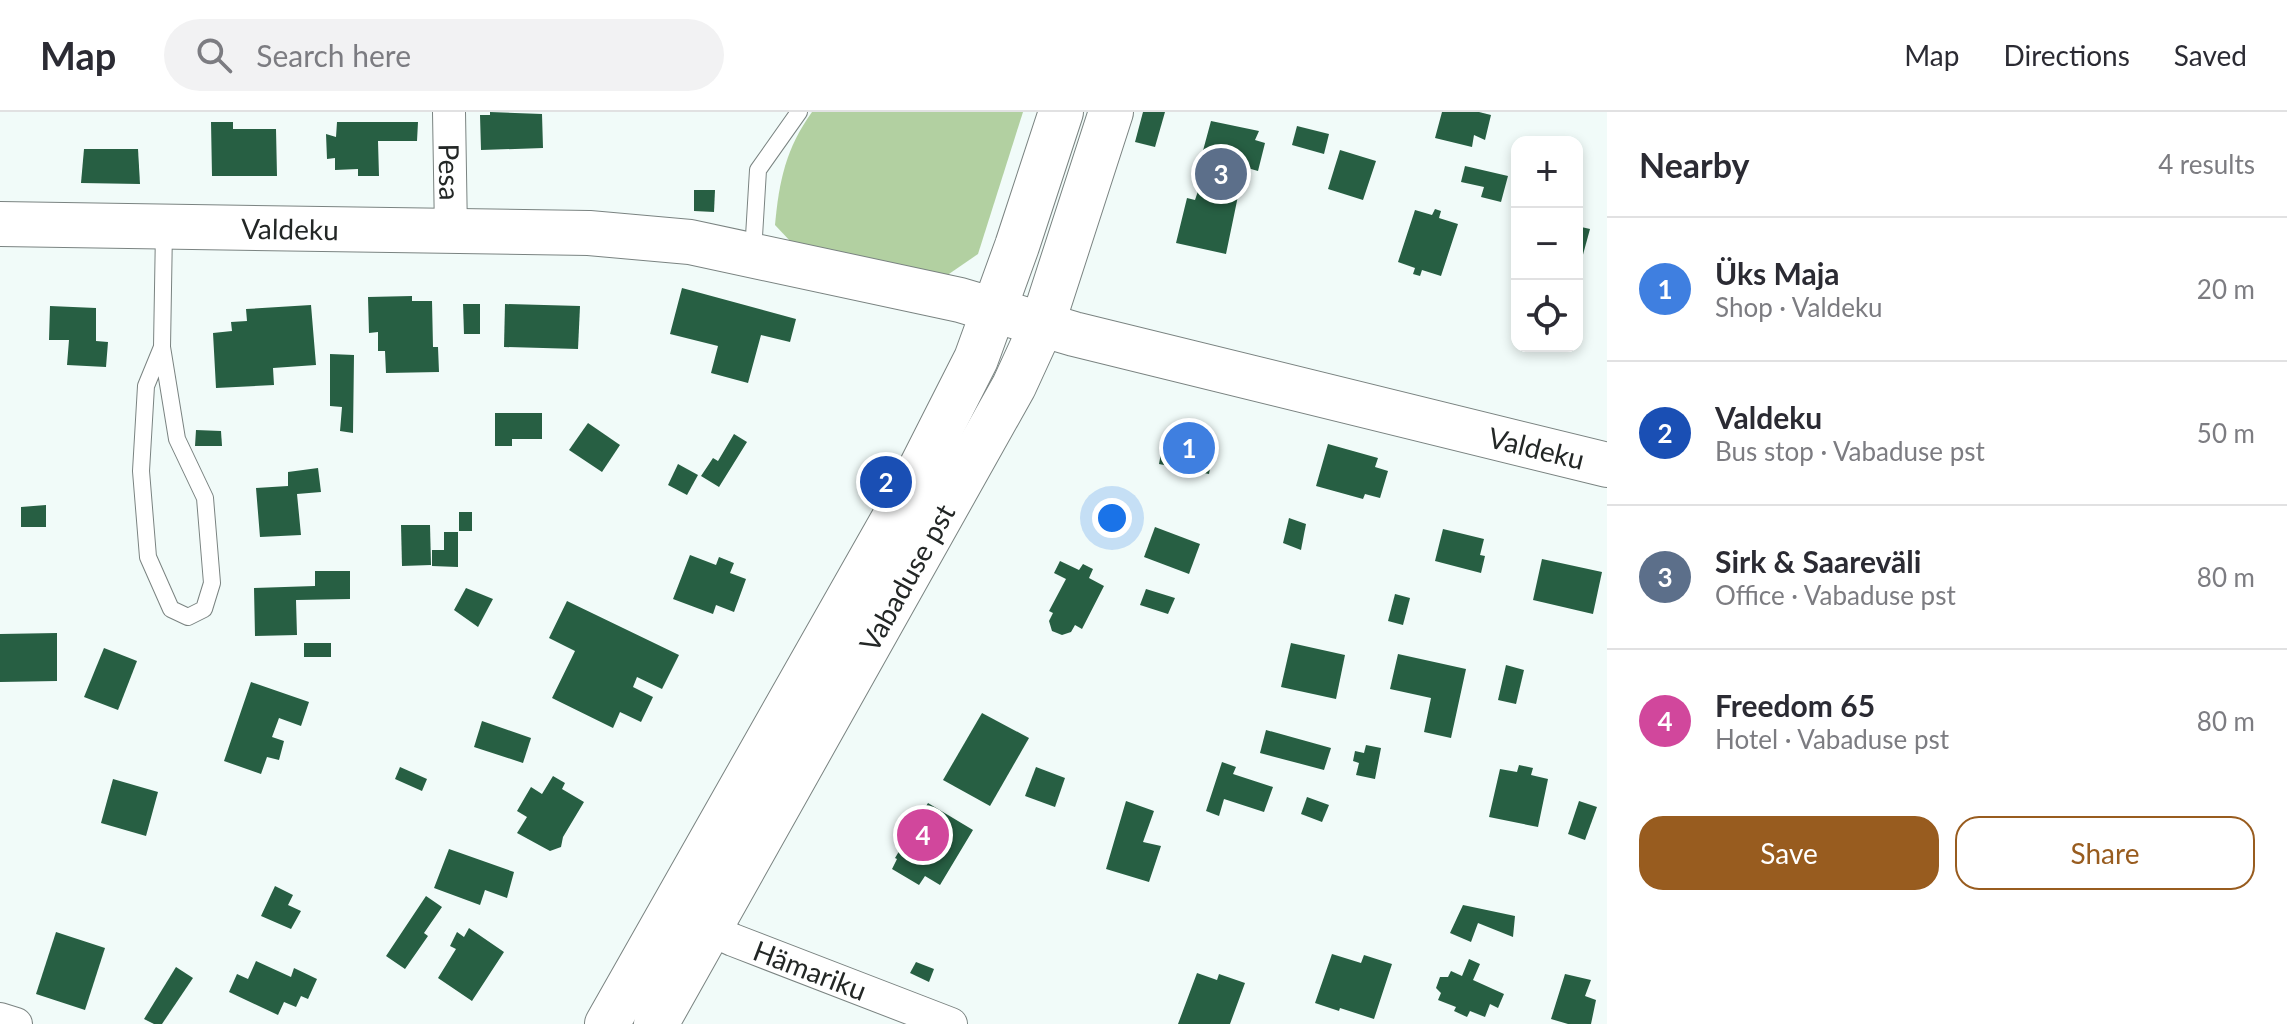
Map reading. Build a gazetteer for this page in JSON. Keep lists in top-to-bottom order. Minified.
{"streets":{"main road":["Valdeku","Vabaduse pst"],"street":["Pesa","Hämariku"]},"crossings":[["Pesa","Valdeku"],["Valdeku","Vabaduse pst"],["Vabaduse pst","Hämariku"]],"page":{"header":"Map","search":"Search here","nav":["Map","Directions","Saved"],"heading":["Nearby","4 results"],"map_buttons":["+","−"],"pins":["3","1","2","4"],"list":[{"mark":"1","name":"Üks Maja","note":"Shop · Valdeku","value":"20 m"},{"mark":"2","name":"Valdeku","note":"Bus stop · Vabaduse pst","value":"50 m"},{"mark":"3","name":"Sirk & Saareväli","note":"Office · Vabaduse pst","value":"80 m"},{"mark":"4","name":"Freedom 65","note":"Hotel · Vabaduse pst","value":"80 m"}],"buttons":["Save","Share"]}}
